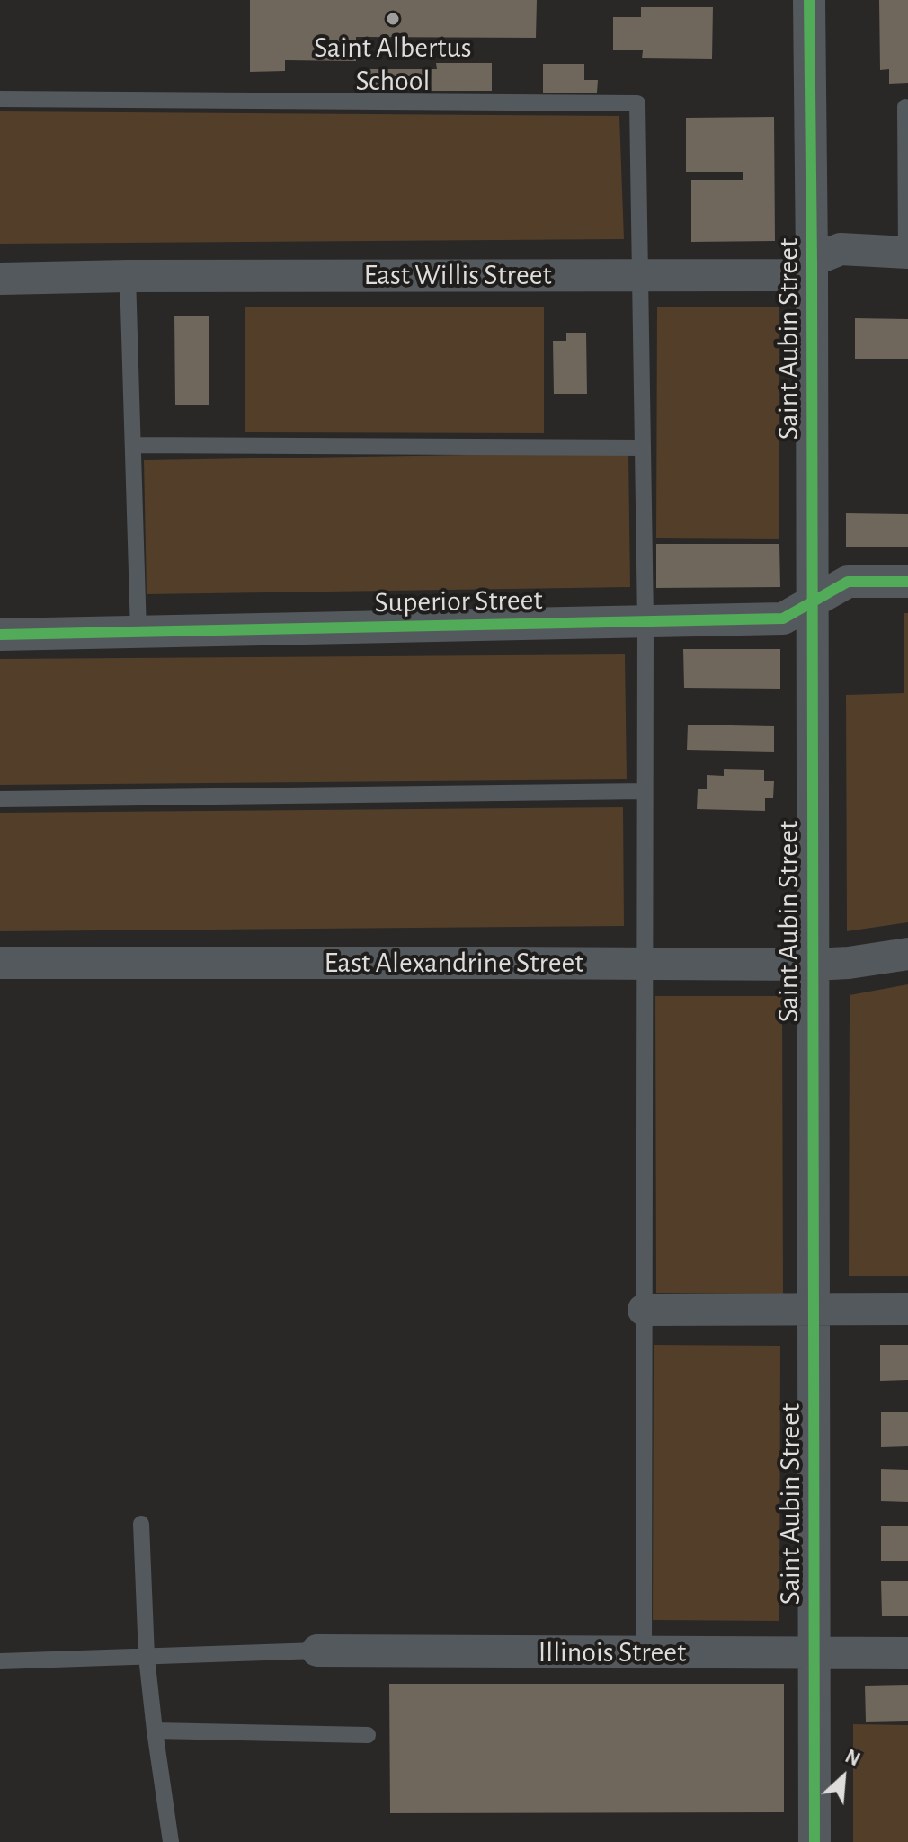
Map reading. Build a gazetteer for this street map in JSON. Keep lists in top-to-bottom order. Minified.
{"streets":{"street":["East Willis Street","Saint Aubin Street","Superior Street","East Alexandrine Street","Illinois Street"]},"crossings":[["East Willis Street","Saint Aubin Street"],["Saint Aubin Street","Superior Street"],["Saint Aubin Street","East Alexandrine Street"],["Saint Aubin Street","Illinois Street"]],"places":["Saint Albertus School"],"north":"top right"}
